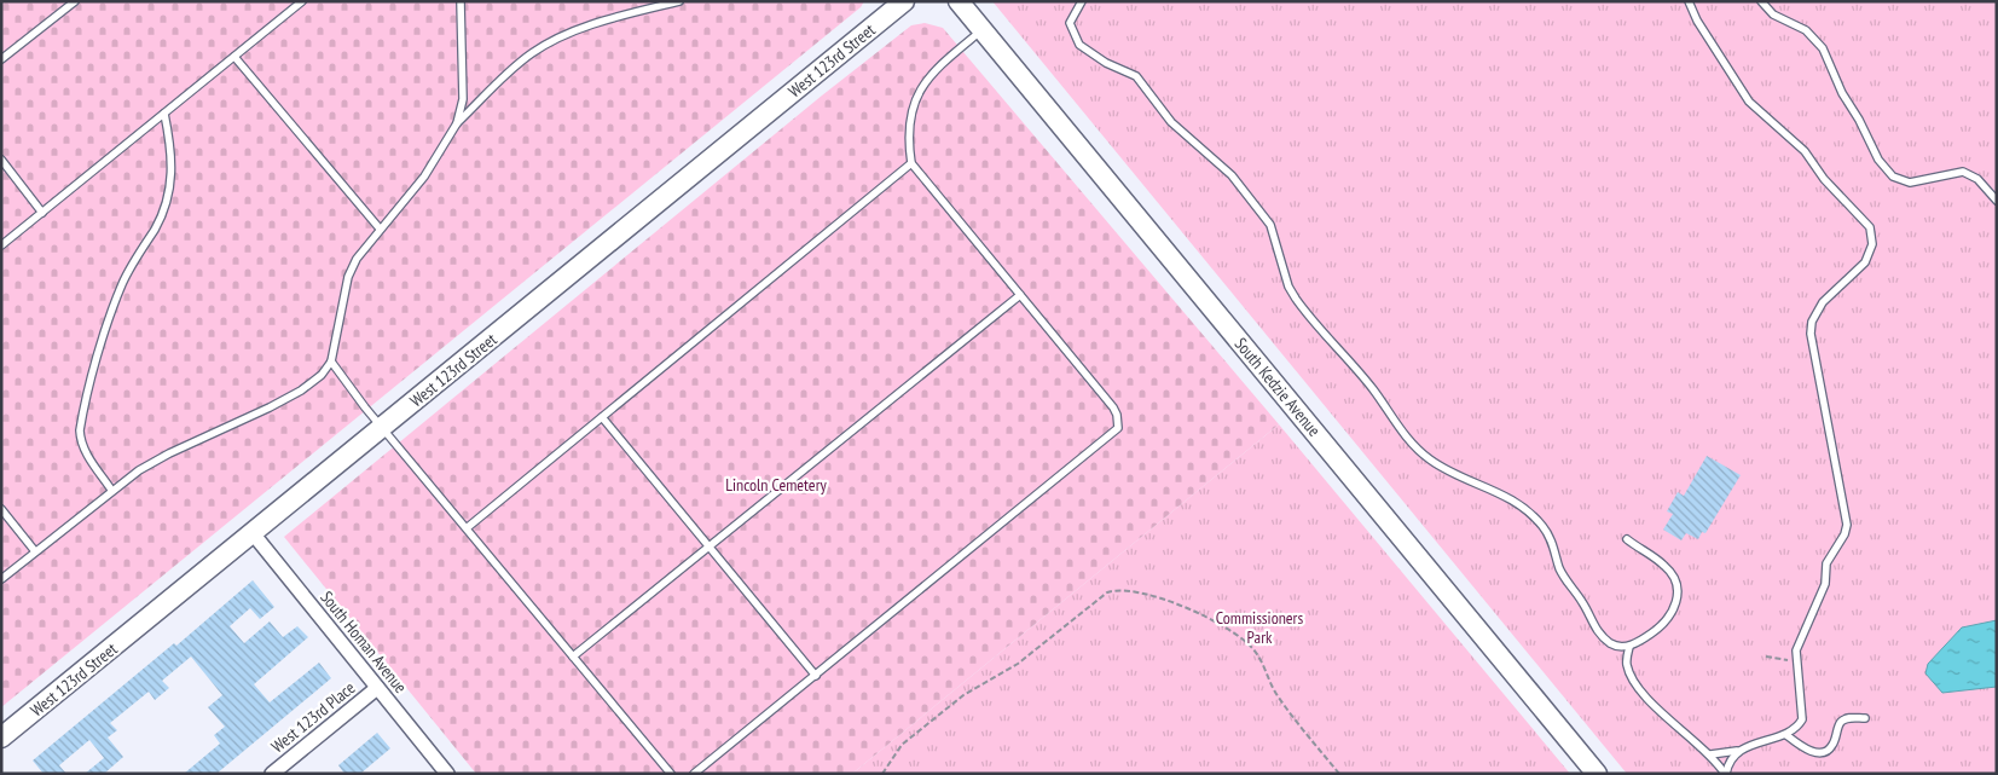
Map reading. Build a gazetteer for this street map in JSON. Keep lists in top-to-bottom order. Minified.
{"streets":{"street":["West 123rd Street","South Kedzie Avenue","South Homan Avenue","West 123rd Place"]},"crossings":[["West 123rd Street","South Homan Avenue"],["South Homan Avenue","West 123rd Place"]],"parks":["Lincoln Cemetery","Commissioners Park"]}
